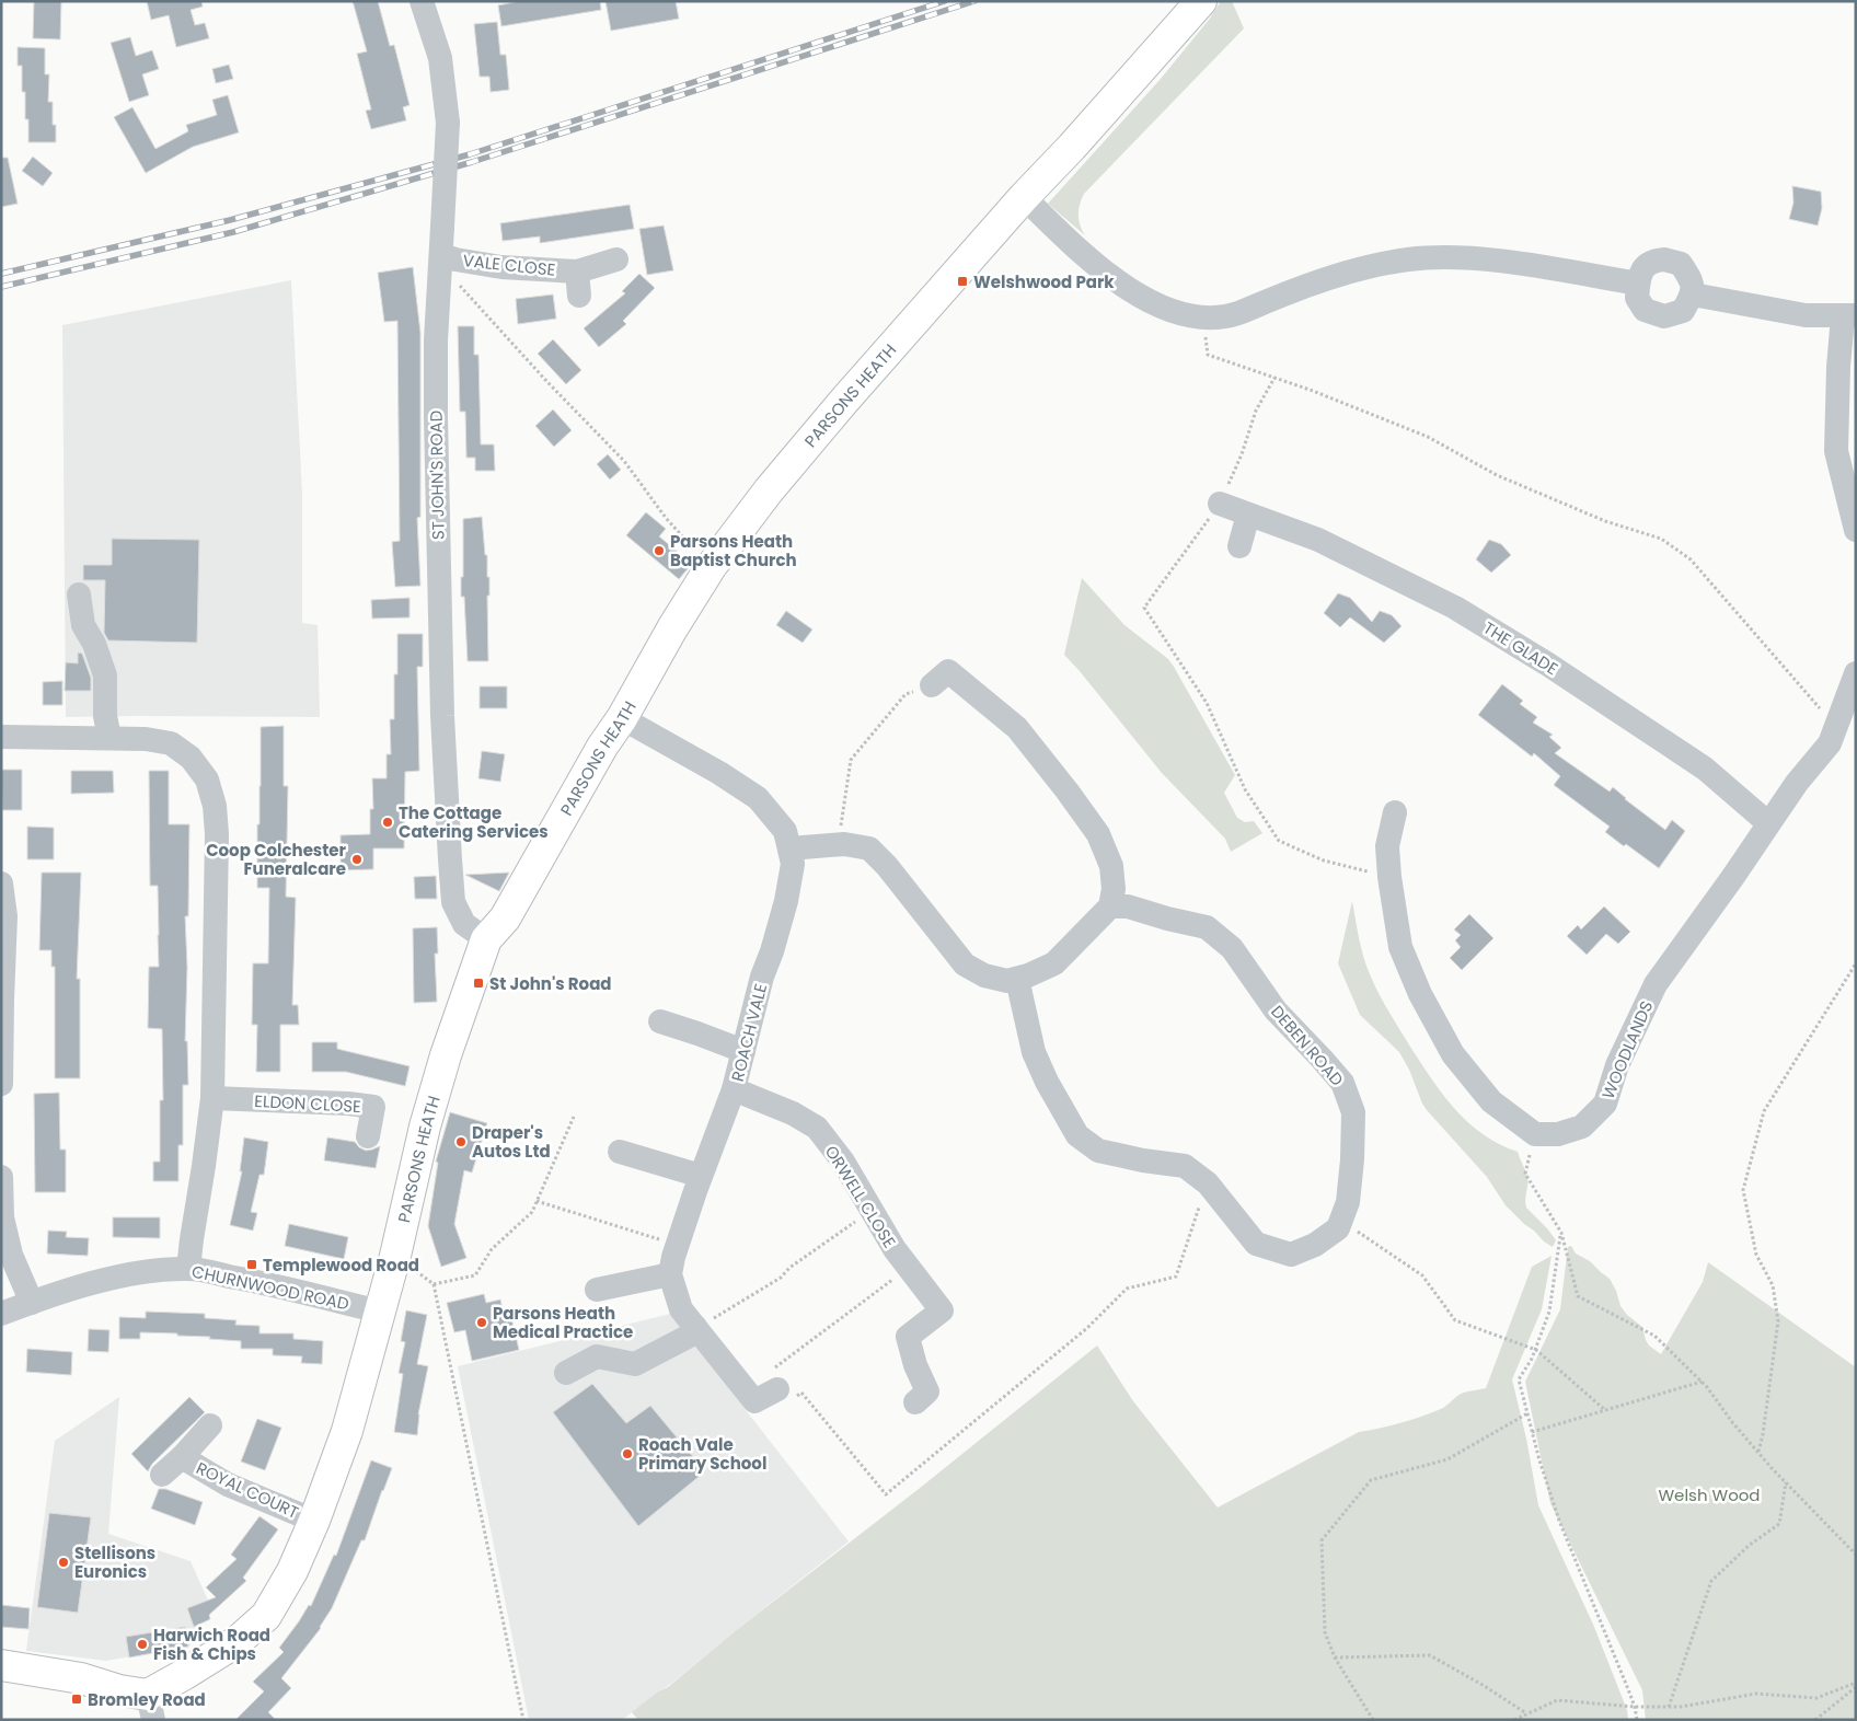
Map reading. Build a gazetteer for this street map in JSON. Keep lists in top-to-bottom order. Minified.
{"streets":{"main road":["PARSONS HEATH"],"street":["VALE CLOSE","ST JOHN'S ROAD","THE GLADE","ROACH VALE","DEBEN ROAD","WOODLANDS","ELDON CLOSE","ORWELL CLOSE","CHURNWOOD ROAD","ROYAL COURT"]},"crossings":[["VALE CLOSE","ST JOHN'S ROAD"],["PARSONS HEATH","ST JOHN'S ROAD"],["PARSONS HEATH","ROACH VALE"],["PARSONS HEATH","CHURNWOOD ROAD"],["PARSONS HEATH","ROYAL COURT"],["THE GLADE","WOODLANDS"],["ROACH VALE","ORWELL CLOSE"]],"parks":["Welsh Wood"],"places":{"transit":["Welshwood Park","St John's Road","Templewood Road","Bromley Road"],"other":["Parsons Heath Baptist Church","The Cottage Catering Services","Coop Colchester Funeralcare","Draper's Autos Ltd","Parsons Heath Medical Practice","Roach Vale Primary School","Stellisons Euronics","Harwich Road Fish & Chips"]}}
